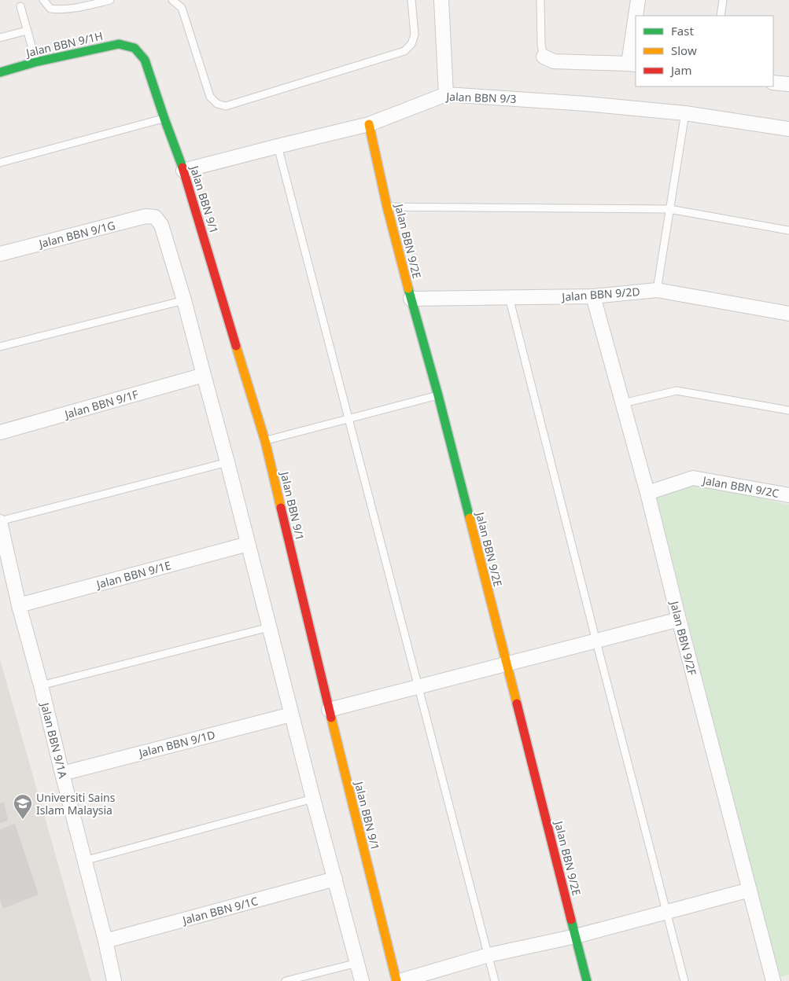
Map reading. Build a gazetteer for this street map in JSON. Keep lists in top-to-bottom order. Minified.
{"streets":{"street":["Jalan BBN 9/1H","Jalan BBN 9/3","Jalan BBN 9/1","Jalan BBN 9/1G","Jalan BBN 9/2E","Jalan BBN 9/2D","Jalan BBN 9/1F","Jalan BBN 9/2C","Jalan BBN 9/1E","Jalan BBN 9/2F","Jalan BBN 9/1A","Jalan BBN 9/1D","Jalan BBN 9/1C"]},"crossings":[["Jalan BBN 9/1H","Jalan BBN 9/1"],["Jalan BBN 9/3","Jalan BBN 9/1"],["Jalan BBN 9/3","Jalan BBN 9/2E"],["Jalan BBN 9/2E","Jalan BBN 9/2D"],["Jalan BBN 9/2D","Jalan BBN 9/2F"],["Jalan BBN 9/2C","Jalan BBN 9/2F"],["Jalan BBN 9/1E","Jalan BBN 9/1A"],["Jalan BBN 9/1A","Jalan BBN 9/1D"],["Jalan BBN 9/1A","Jalan BBN 9/1C"]],"places":{"school or university":["Universiti Sains Islam Malaysia"]},"legend":["Fast","Slow","Jam"]}
